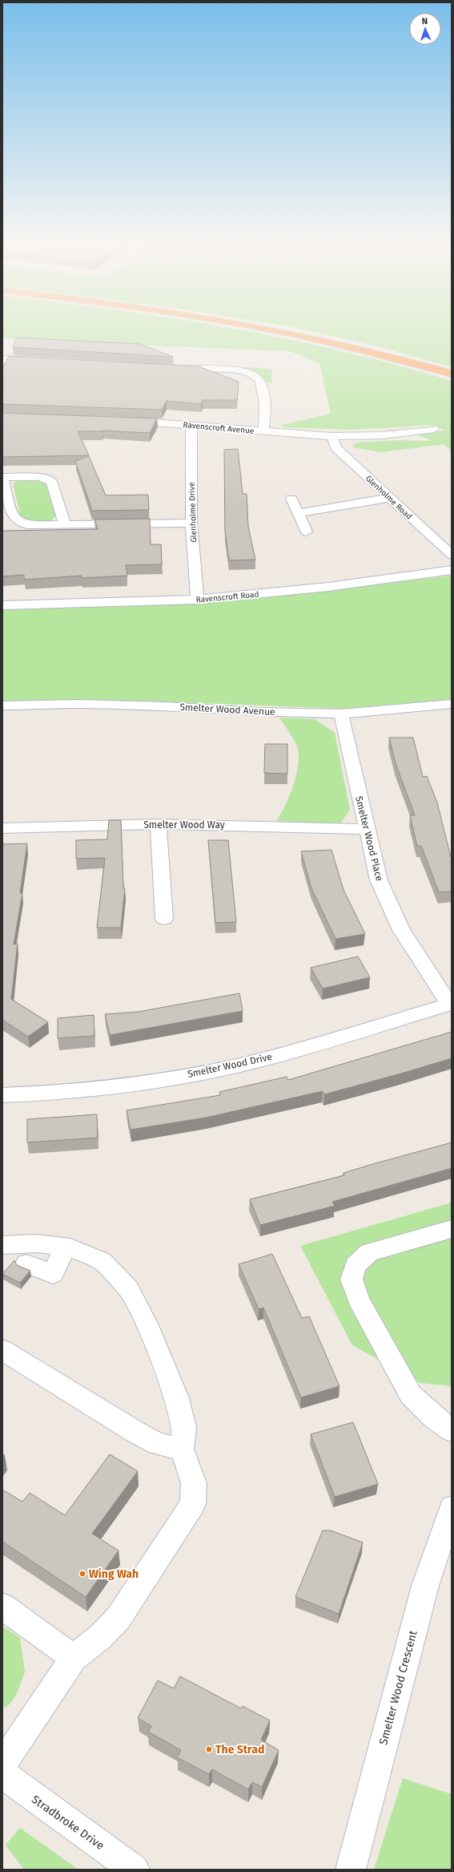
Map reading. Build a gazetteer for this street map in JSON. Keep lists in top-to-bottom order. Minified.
{"streets":{"street":["Ravenscroft Avenue","Glenholme Road","Glenholme Drive","Ravenscroft Road","Smelter Wood Avenue","Smelter Wood Way","Smelter Wood Place","Smelter Wood Drive","Smelter Wood Crescent","Stradbroke Drive"]},"crossings":[["Ravenscroft Avenue","Glenholme Road"],["Ravenscroft Avenue","Glenholme Drive"],["Glenholme Drive","Ravenscroft Road"],["Smelter Wood Avenue","Smelter Wood Place"],["Smelter Wood Way","Smelter Wood Place"],["Smelter Wood Place","Smelter Wood Drive"]],"places":["Wing Wah","The Strad"],"north":"top"}
